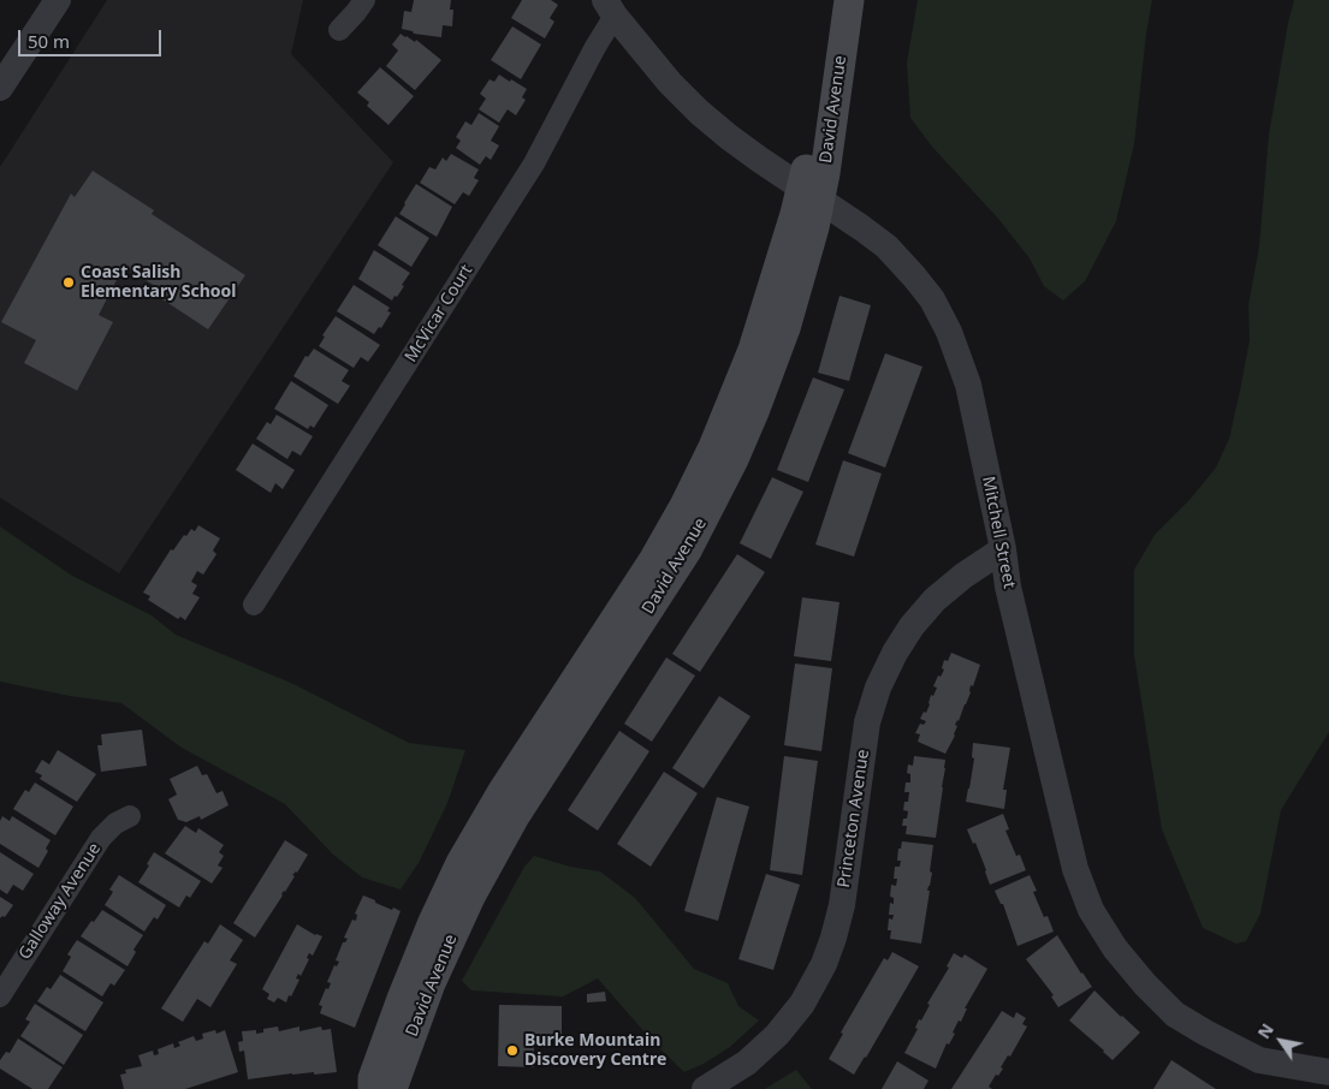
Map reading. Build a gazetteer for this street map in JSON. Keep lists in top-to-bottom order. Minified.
{"streets":{"main road":["David Avenue"],"street":["McVicar Court","Mitchell Street","Princeton Avenue","Galloway Avenue"]},"crossings":[["David Avenue","Mitchell Street"],["McVicar Court","Mitchell Street"],["Mitchell Street","Princeton Avenue"]],"places":["Coast Salish Elementary School","Burke Mountain Discovery Centre"],"scale_bar":"50 m","north":"top left"}
